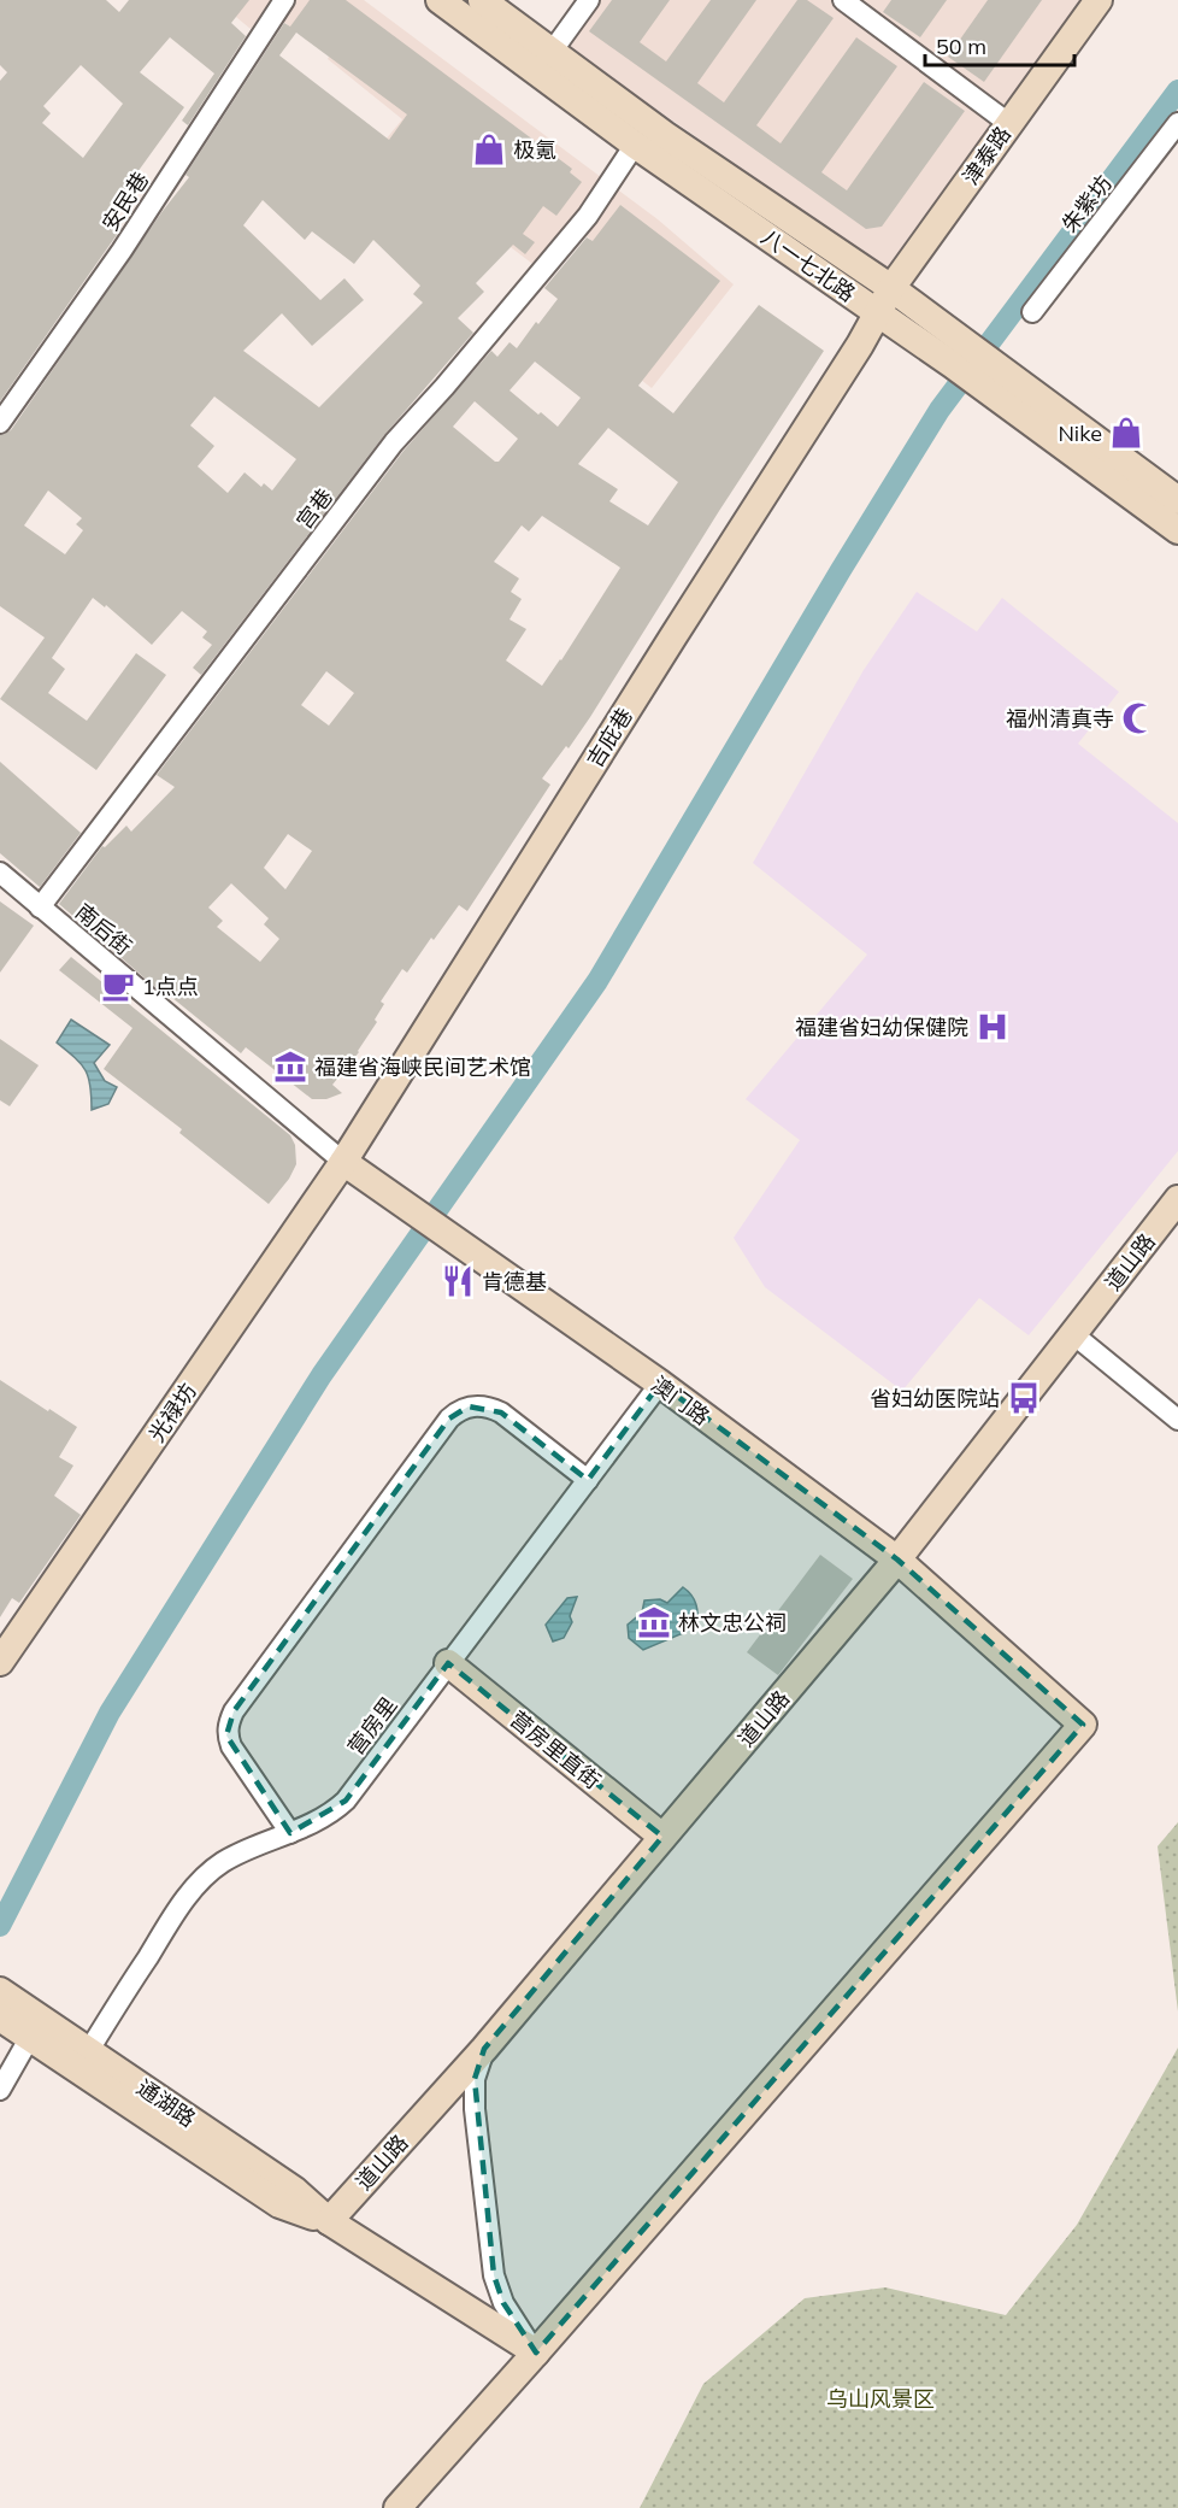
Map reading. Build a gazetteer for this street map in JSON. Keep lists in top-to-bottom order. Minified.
{"streets":{"street":["津泰路","安民巷","朱紫坊","八一七北路","宫巷","吉庇巷","南后街","道山路","澳门路","光禄坊","营房里","营房里直街","通湖路"]},"crossings":[["津泰路","八一七北路"],["津泰路","吉庇巷"],["八一七北路","宫巷"],["八一七北路","吉庇巷"],["宫巷","南后街"],["吉庇巷","南后街"],["吉庇巷","澳门路"],["吉庇巷","光禄坊"],["南后街","澳门路"],["南后街","光禄坊"],["道山路","澳门路"],["道山路","营房里直街"],["道山路","通湖路"],["澳门路","光禄坊"],["澳门路","营房里"],["澳门路","通湖路"],["营房里","营房里直街"],["营房里","通湖路"]],"parks":["乌山风景区"],"places":{"shop":["极氪","Nike"],"mosque":["福州清真寺"],"cafe":["1点点"],"hospital":["福建省妇幼保健院"],"museum":["福建省海峡民间艺术馆","林文忠公祠"],"restaurant":["肯德基"],"bus stop":["省妇幼医院站"]},"scale_bar":"50 m"}
